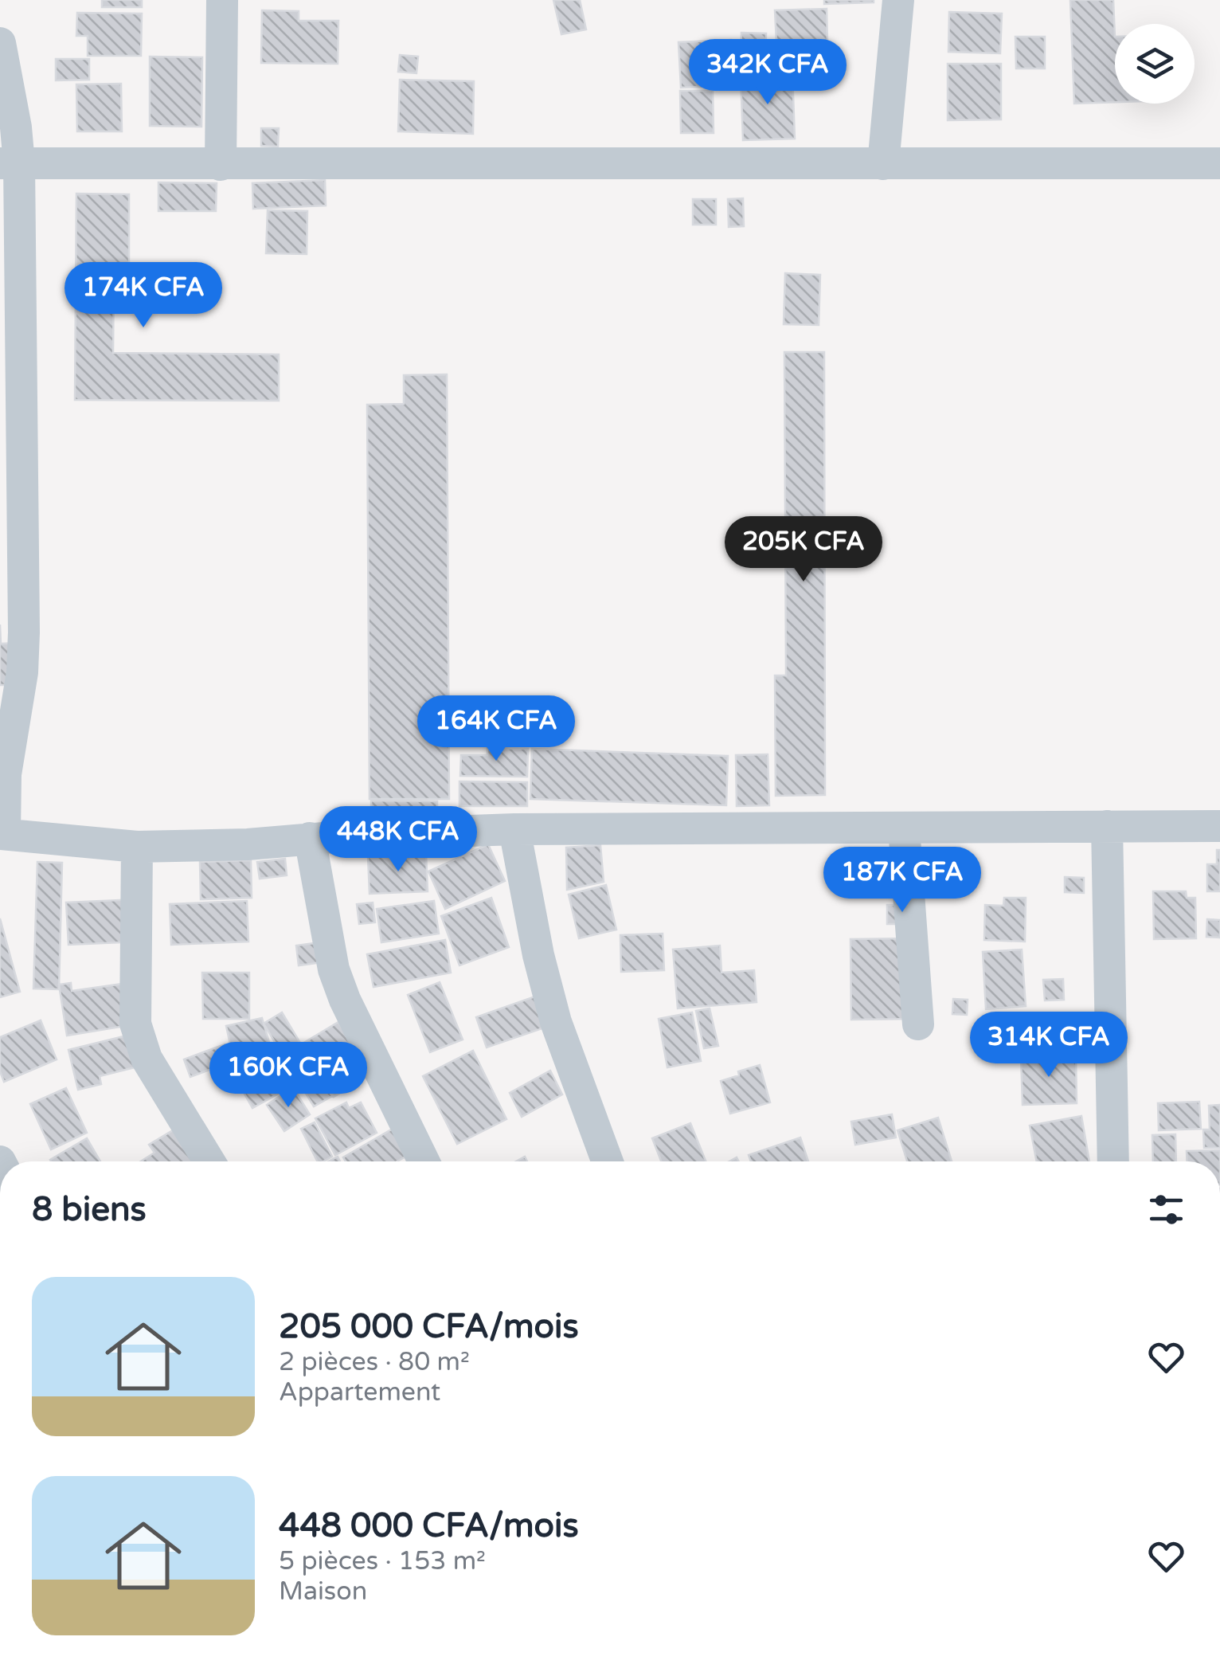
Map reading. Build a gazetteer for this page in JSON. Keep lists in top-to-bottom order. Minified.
{"page":{"price":["342K CFA","174K CFA","205K CFA","164K CFA","448K CFA","187K CFA","314K CFA","160K CFA"],"heading":"8 biens","list":[{"name":"205 000 CFA/mois","note":"2 pièces · 80 m² · Appartement"},{"name":"448 000 CFA/mois","note":"5 pièces · 153 m² · Maison"}]}}
